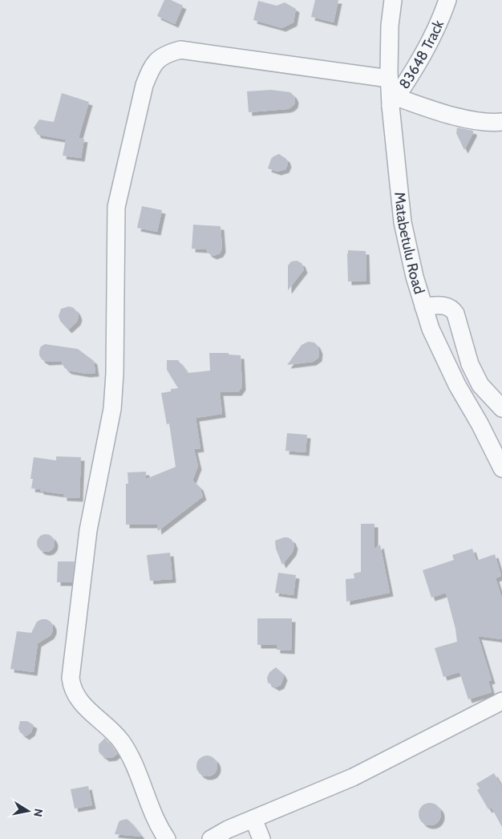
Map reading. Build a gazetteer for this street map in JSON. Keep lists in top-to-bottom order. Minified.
{"streets":{"street":["83648 Track","Matabetulu Road"]},"crossings":[["83648 Track","Matabetulu Road"]],"north":"right"}
